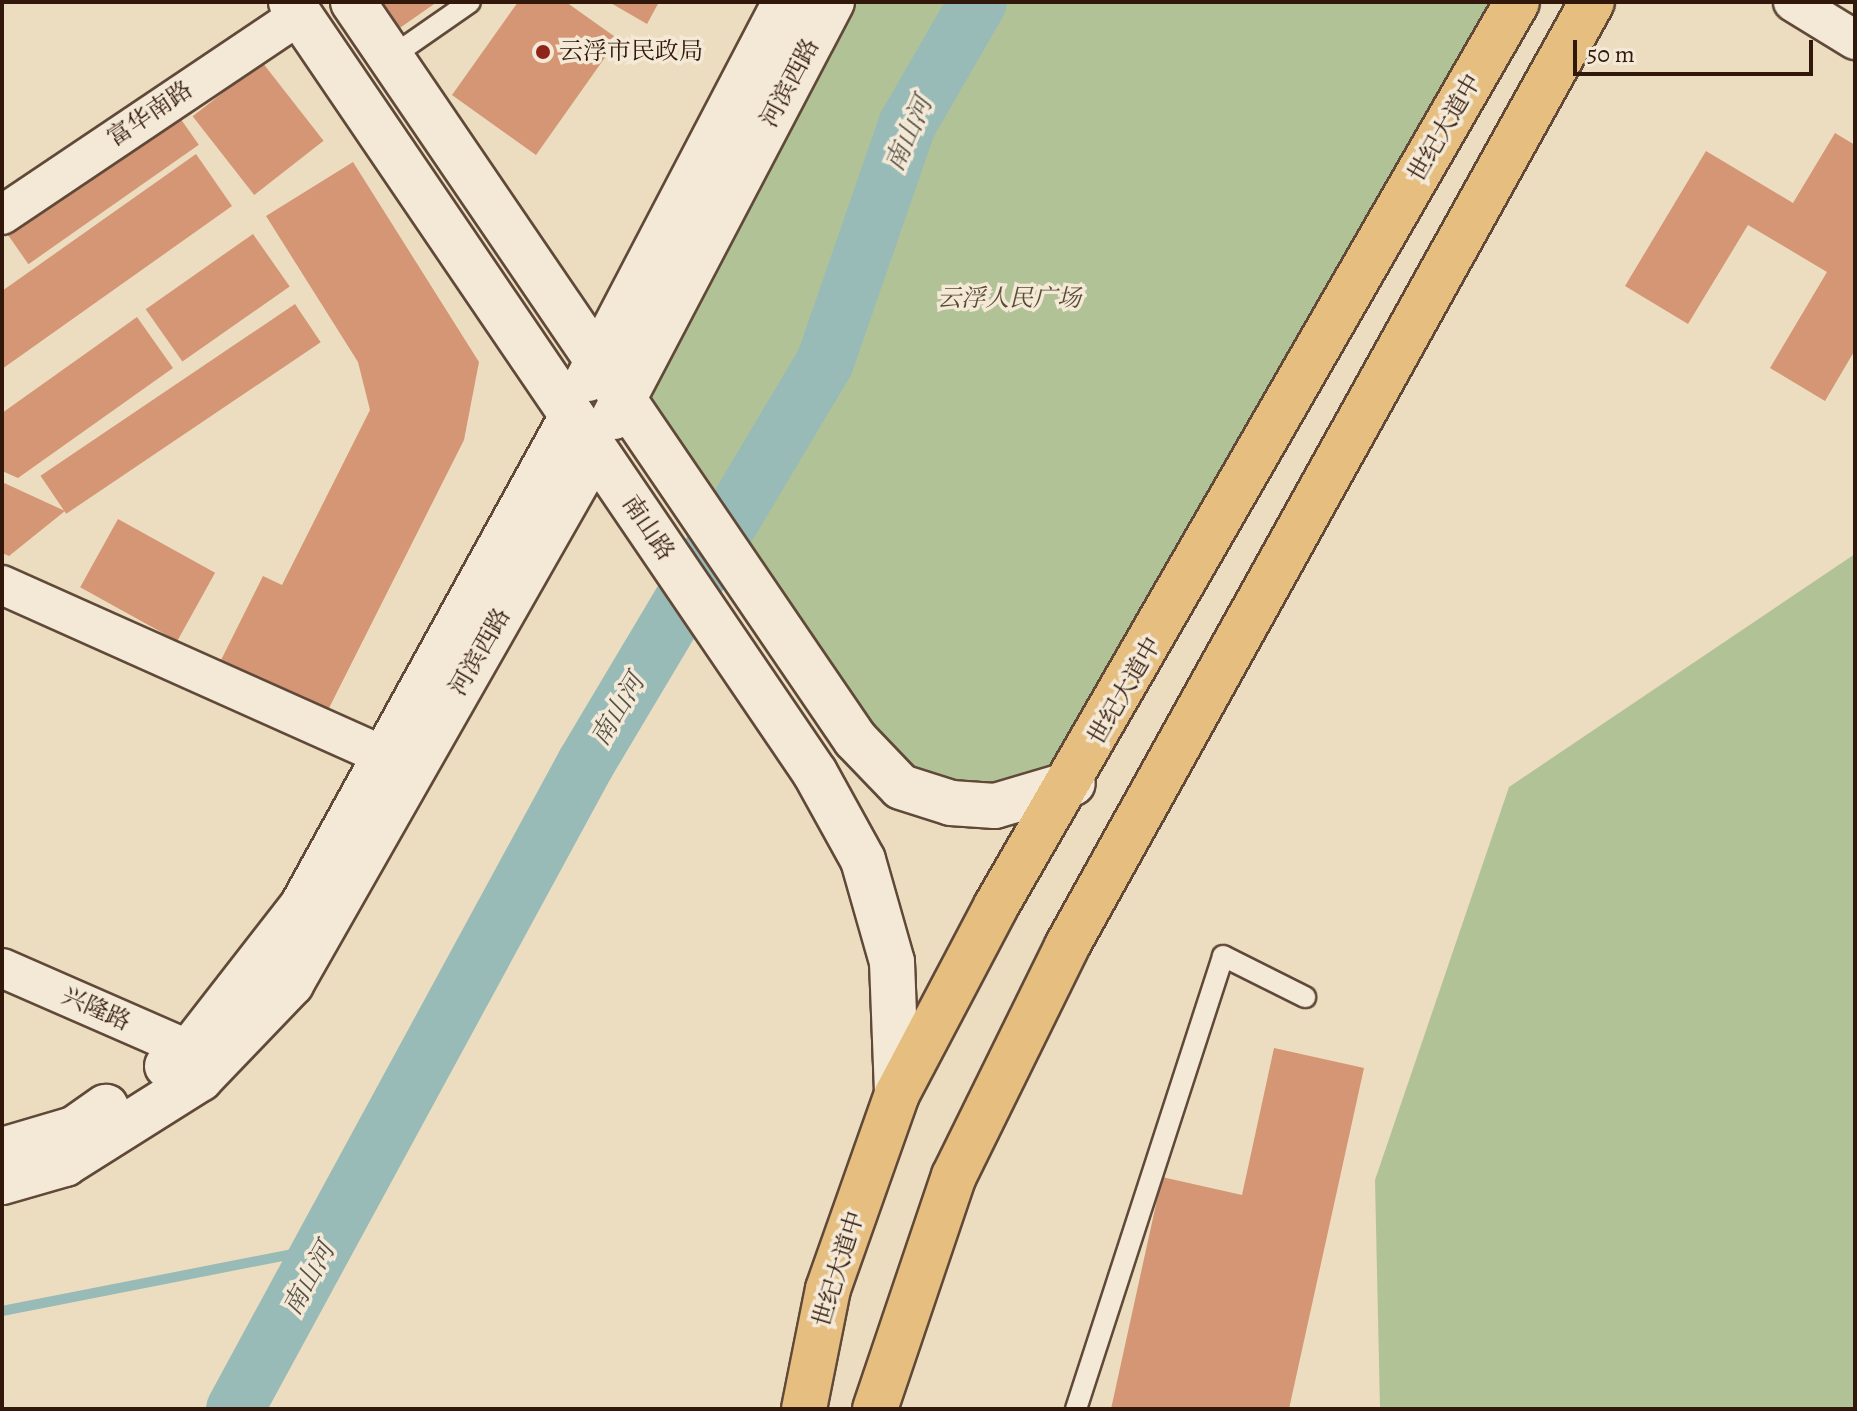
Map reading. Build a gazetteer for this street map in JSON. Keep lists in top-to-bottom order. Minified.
{"streets":{"main road":["河滨西路","世纪大道中","南山路"],"street":["富华南路","兴隆路"]},"crossings":[["河滨西路","南山路"],["河滨西路","兴隆路"],["富华南路","南山路"],["世纪大道中","南山路"]],"water":["南山河"],"parks":["云浮人民广场"],"places":["云浮市民政局"],"scale_bar":"50 m"}
